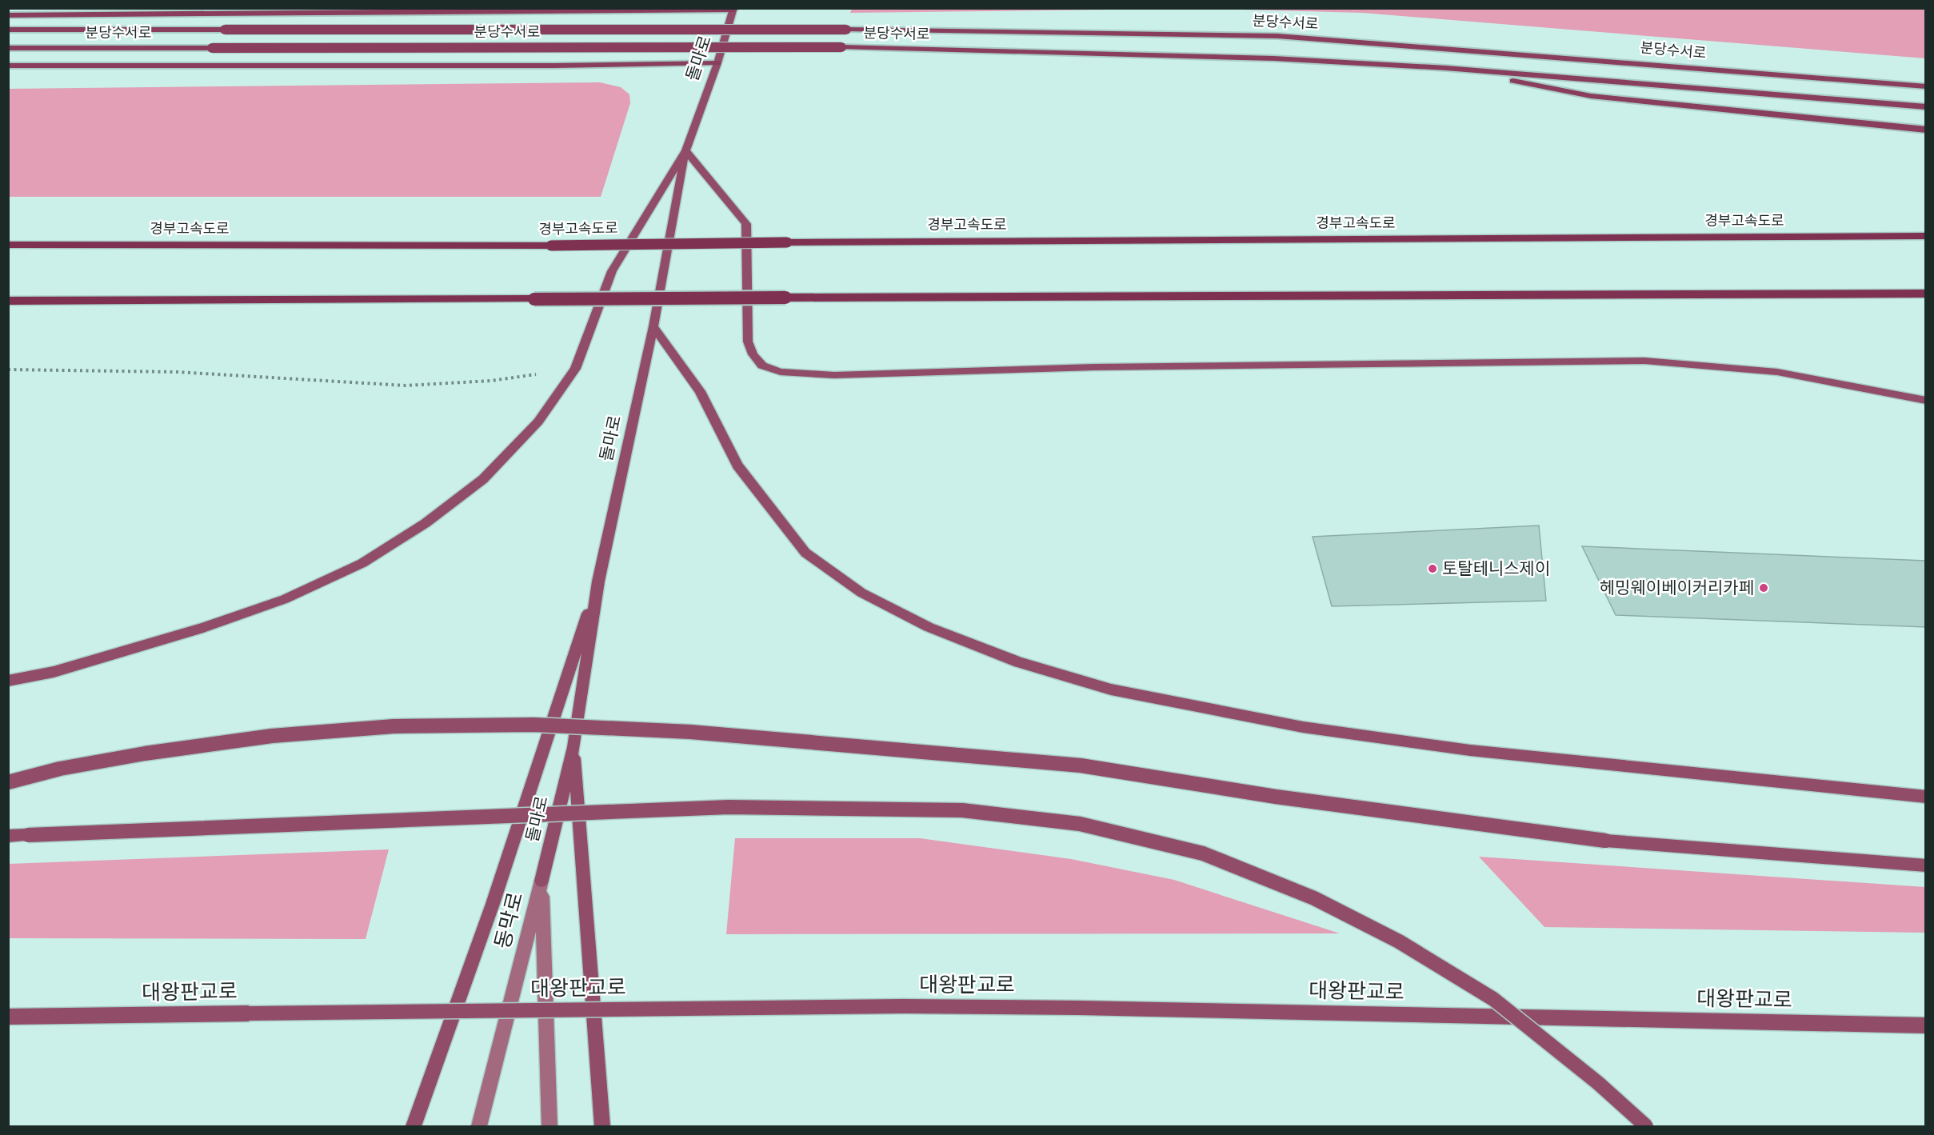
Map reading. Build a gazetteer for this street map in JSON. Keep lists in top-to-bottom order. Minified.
{"streets":{"highway":["분당수서로","경부고속도로"],"main road":["돌마로","동막로","대왕판교로"]},"crossings":[["돌마로","동막로"]],"places":["토탈테니스제이","헤밍웨이베이커리카페"]}
